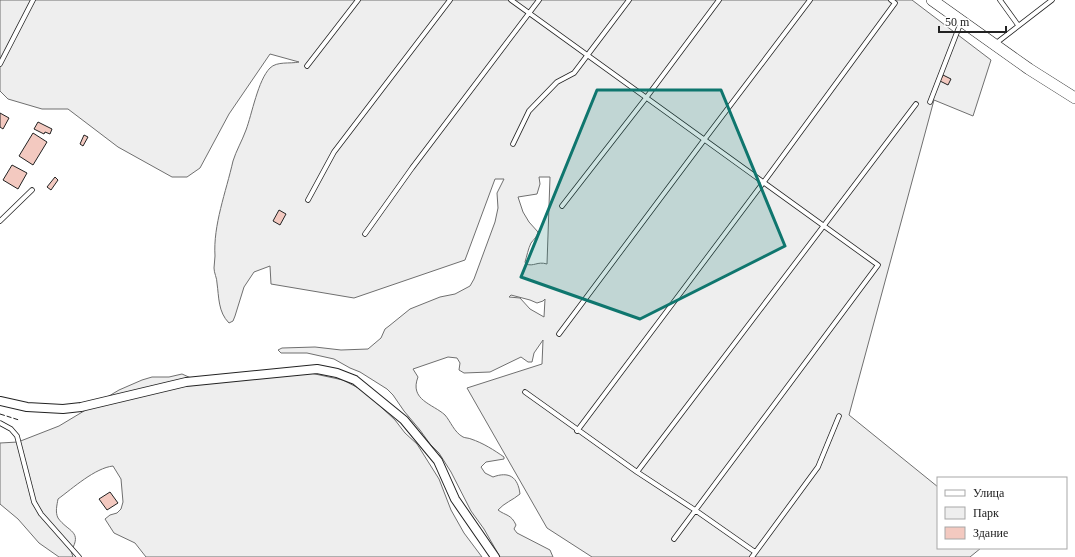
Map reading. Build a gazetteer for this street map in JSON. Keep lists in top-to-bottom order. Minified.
{"legend":["Улица","Парк","Здание"],"scale_bar":"50 m"}
